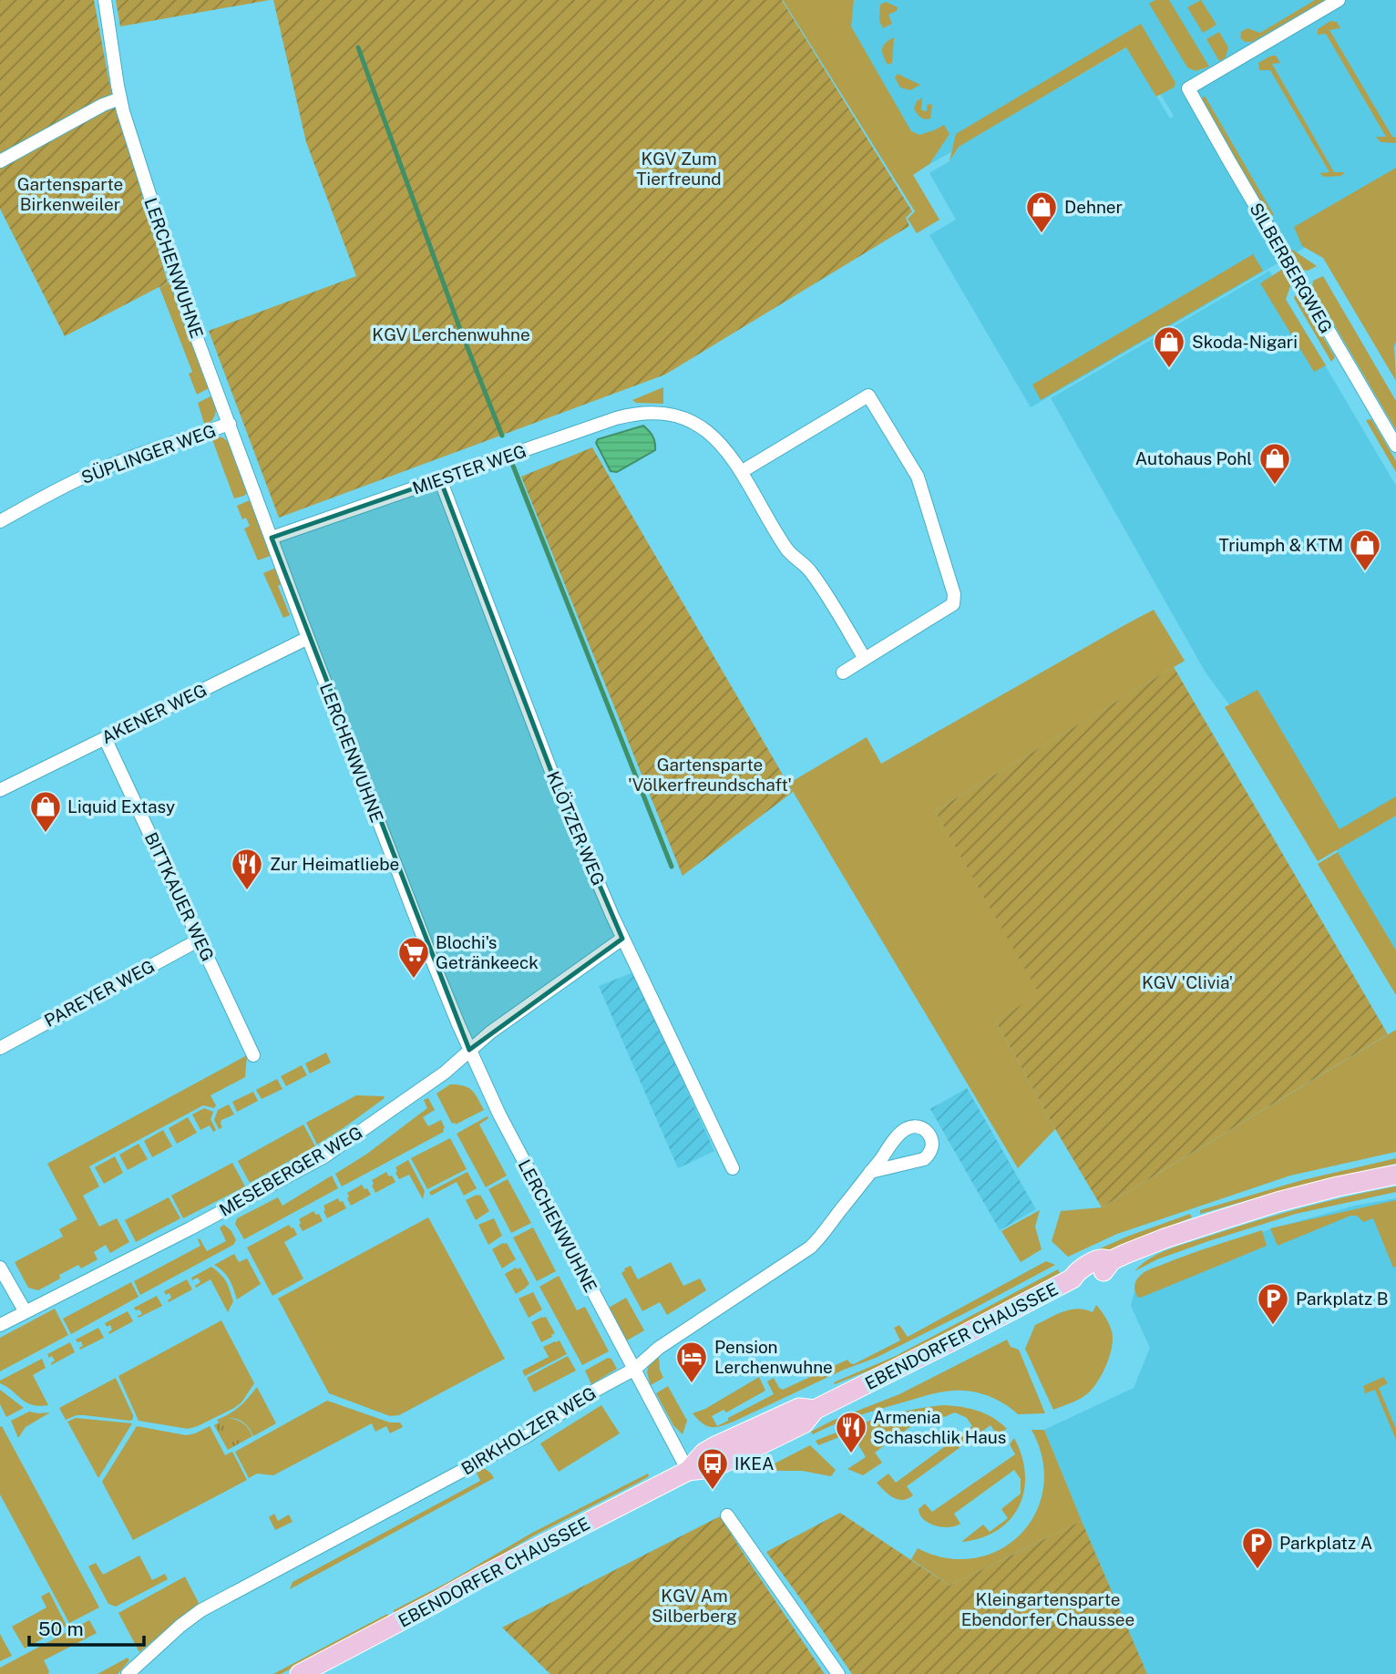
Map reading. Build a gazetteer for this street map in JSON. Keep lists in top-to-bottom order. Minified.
{"streets":{"main road":["EBENDORFER CHAUSSEE"],"street":["LERCHENWUHNE","SILBERBERGWEG","SÜPLINGER WEG","MIESTER WEG","AKENER WEG","KLÖTZER WEG","BITTKAUER WEG","PAREYER WEG","MESEBERGER WEG","BIRKHOLZER WEG"]},"crossings":[["LERCHENWUHNE","SÜPLINGER WEG"],["LERCHENWUHNE","MIESTER WEG"],["LERCHENWUHNE","AKENER WEG"],["LERCHENWUHNE","MESEBERGER WEG"],["LERCHENWUHNE","EBENDORFER CHAUSSEE"],["LERCHENWUHNE","BIRKHOLZER WEG"],["MIESTER WEG","KLÖTZER WEG"],["AKENER WEG","BITTKAUER WEG"],["KLÖTZER WEG","MESEBERGER WEG"],["BITTKAUER WEG","PAREYER WEG"]],"parks":["KGV Zum Tierfreund","Gartensparte Birkenweiler","KGV Lerchenwuhne","Gartensparte 'Völkerfreundschaft'","KGV 'Clivia'","KGV Am Silberberg","Kleingartensparte Ebendorfer Chaussee"],"places":{"shop":["Dehner","Skoda-Nigari","Autohaus Pohl","Triumph & KTM","Liquid Extasy"],"restaurant":["Zur Heimatliebe","Armenia Schaschlik Haus"],"supermarket":["Blochi's Getränkeeck"],"parking":["Parkplatz B","Parkplatz A"],"hotel":["Pension Lerchenwuhne"],"bus stop":["IKEA"]},"scale_bar":"50 m"}
